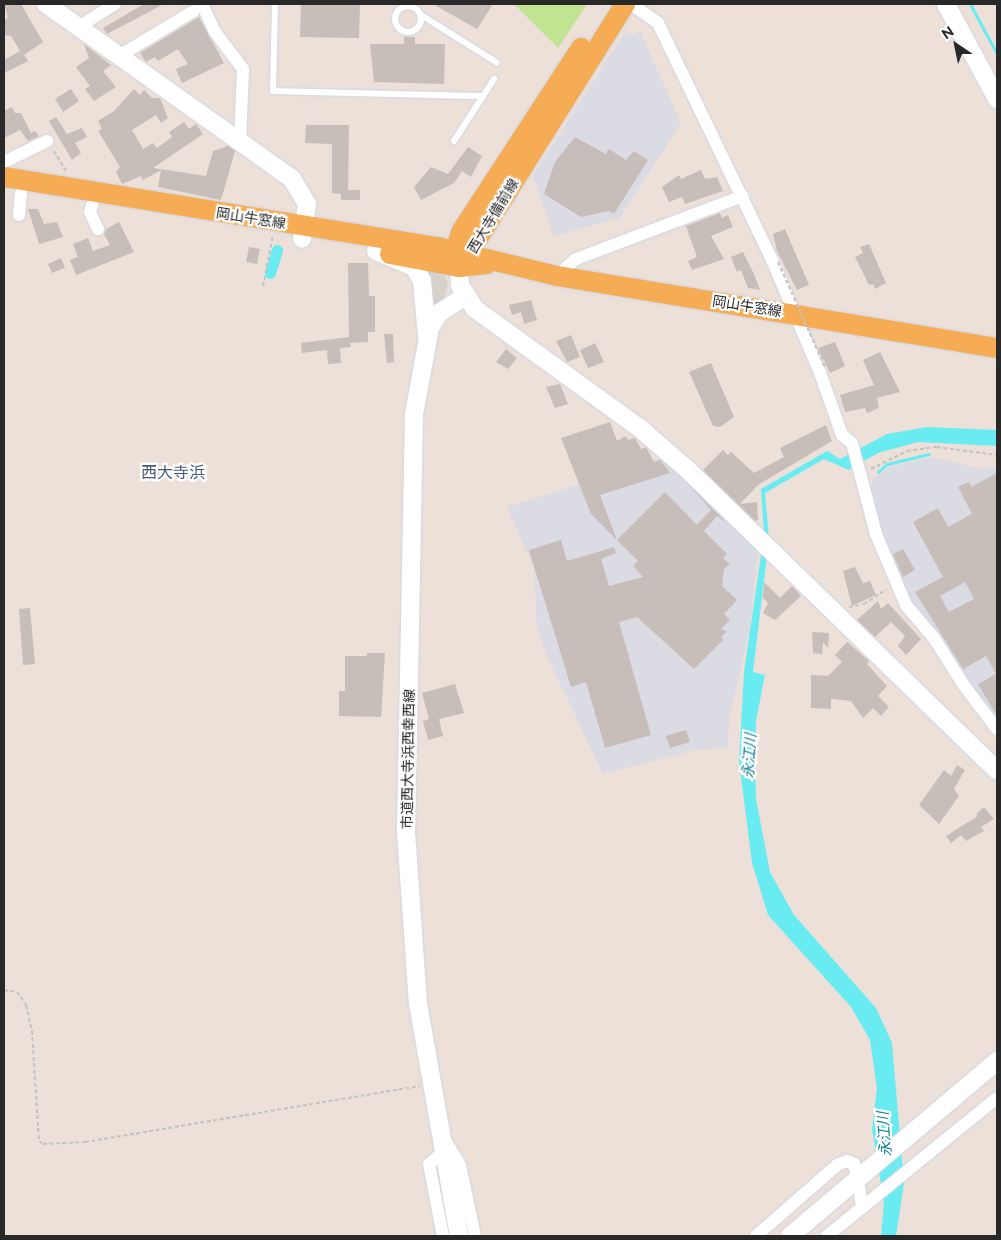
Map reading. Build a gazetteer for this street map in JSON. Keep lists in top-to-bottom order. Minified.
{"streets":{"main road":["西大寺備前線","岡山牛窓線"],"street":["市道西大寺浜西幸西線"]},"crossings":[["西大寺備前線","岡山牛窓線"]],"districts":["西大寺浜"],"water":["永江川"],"north":"top left"}
